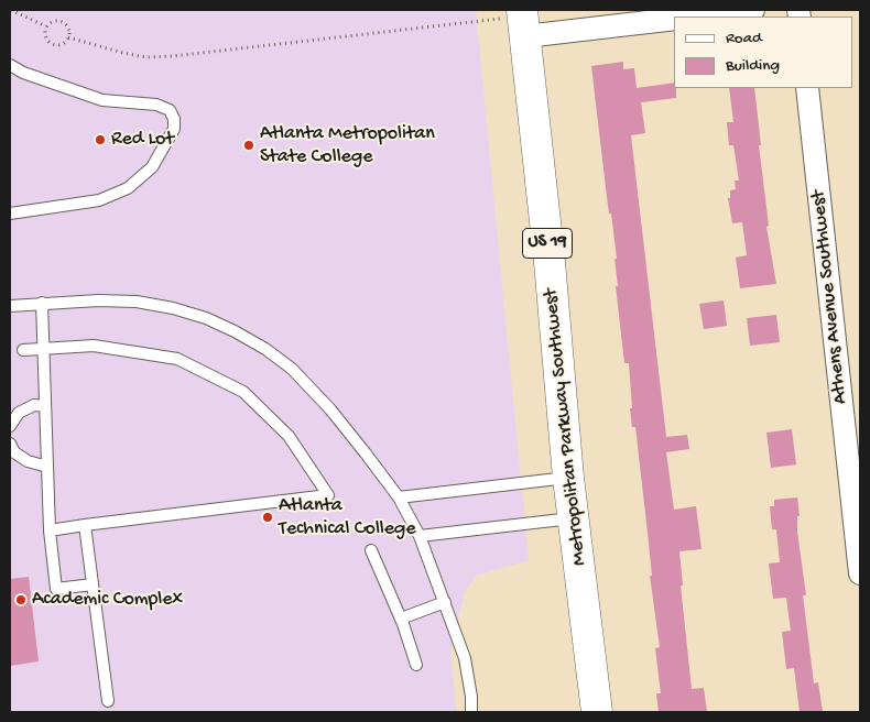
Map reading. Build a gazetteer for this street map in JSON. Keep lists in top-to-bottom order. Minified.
{"streets":{"main road":["US 19","Metropolitan Parkway Southwest"],"street":["Athens Avenue Southwest"]},"places":["Red Lot","Atlanta Metropolitan State College","Atlanta Technical College","Academic Complex"],"legend":["Road","Building"]}
